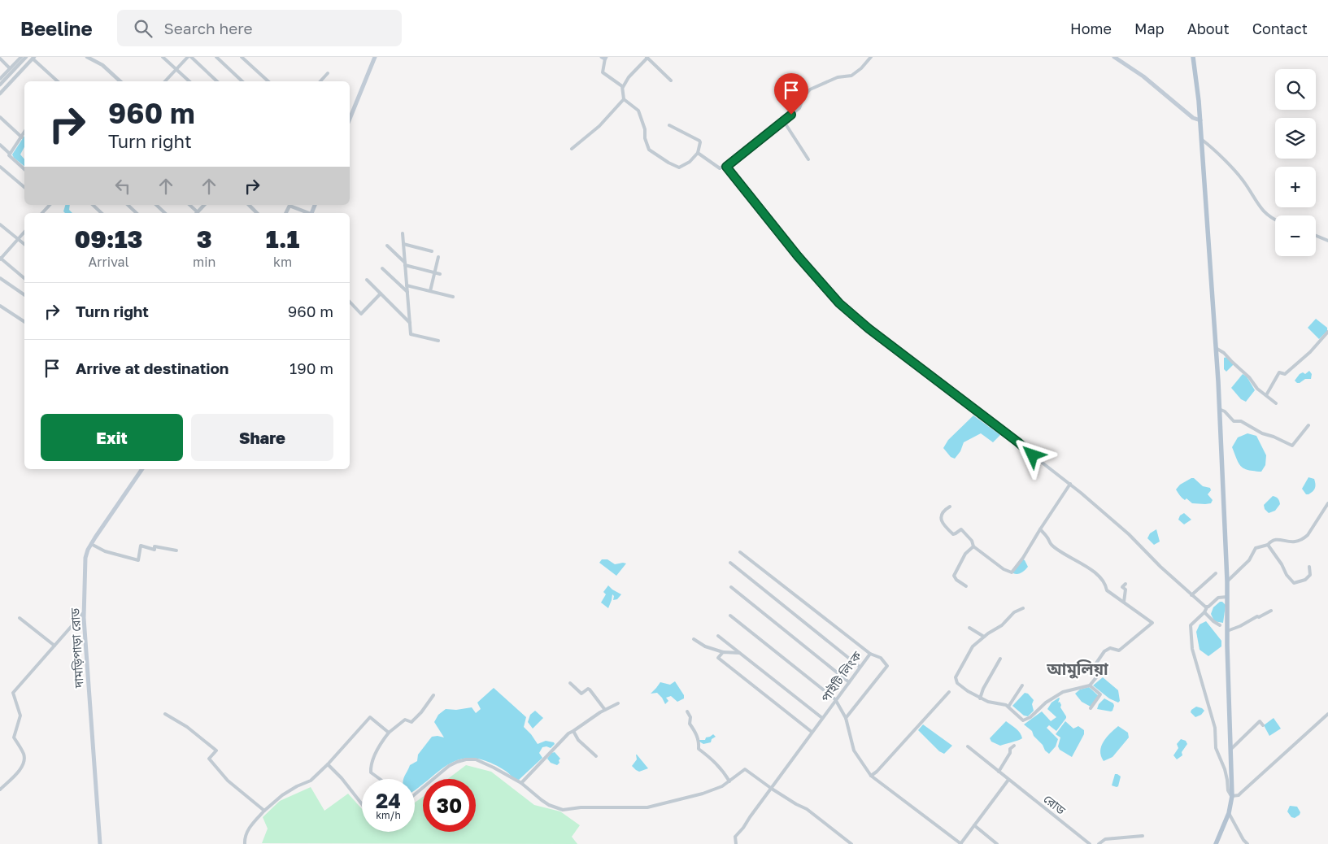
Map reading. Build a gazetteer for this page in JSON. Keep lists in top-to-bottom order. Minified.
{"streets":{"main road":["দামড়িপাড়া রোড"],"street":["পাইটি লিংক","রোড"]},"districts":["আমুলিয়া"],"page":{"header":"Beeline","search":"Search here","nav":["Home","Map","About","Contact"],"map_buttons":["+","−"],"turn":["960 m","Turn right"],"eta":["09:13","Arrival","3","min","1.1","km"],"list":[{"name":"Turn right","value":"960 m"},{"name":"Arrive at destination","value":"190 m"}],"buttons":["Exit","Share"],"speed":"24 km/h","limit":"30"}}
